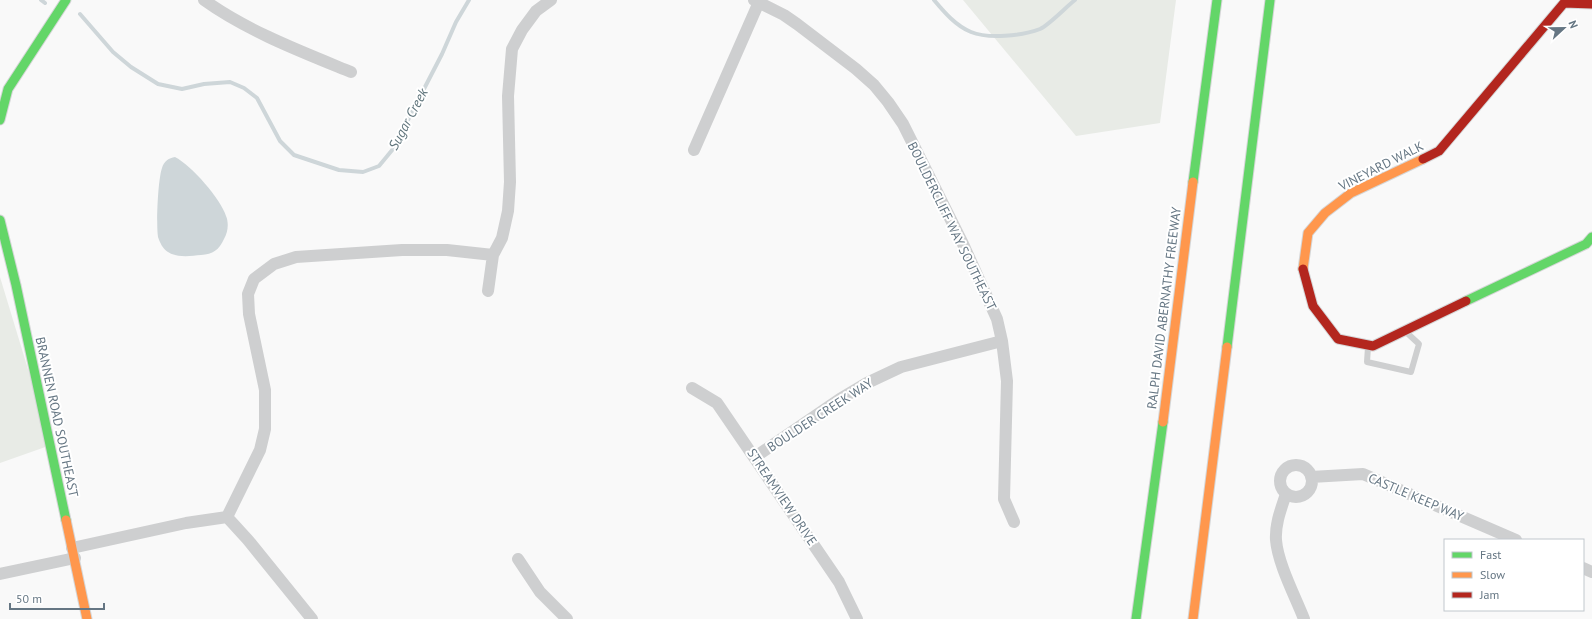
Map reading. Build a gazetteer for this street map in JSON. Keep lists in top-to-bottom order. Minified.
{"streets":{"main road":["VINEYARD WALK","RALPH DAVID ABERNATHY FREEWAY","BRANNEN ROAD SOUTHEAST"],"street":["BOULDERCLIFF WAY SOUTHEAST","BOULDER CREEK WAY","STREAMVIEW DRIVE","CASTLE KEEP WAY"]},"crossings":[["BOULDERCLIFF WAY SOUTHEAST","BOULDER CREEK WAY"],["BOULDER CREEK WAY","STREAMVIEW DRIVE"]],"water":["Sugar Creek"],"legend":["Fast","Slow","Jam"],"scale_bar":"50 m","north":"right"}
